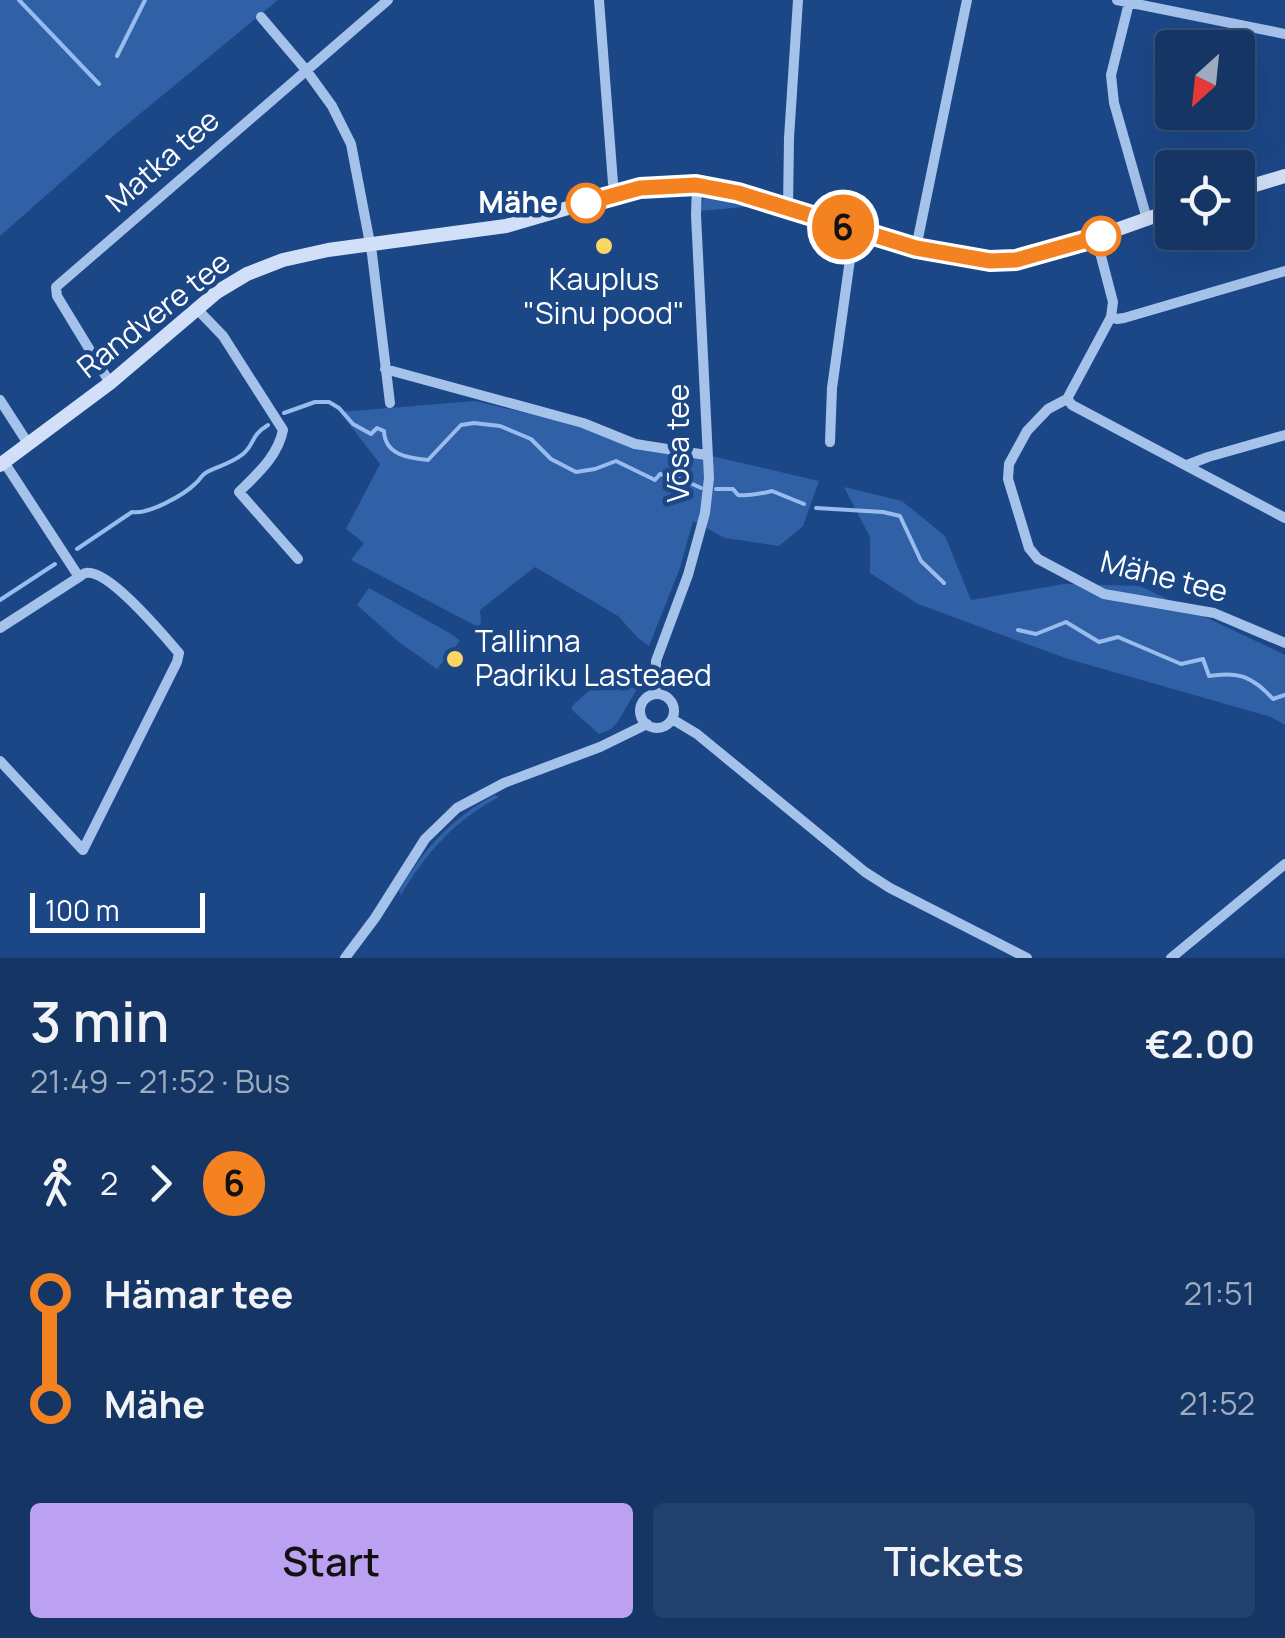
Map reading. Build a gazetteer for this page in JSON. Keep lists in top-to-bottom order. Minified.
{"streets":{"main road":["Randvere tee"],"street":["Matka tee","Võsa tee","Mähe tee"]},"crossings":[["Matka tee","Randvere tee"],["Randvere tee","Võsa tee"]],"places":["Mähe","Kauplus \"Sinu pood\"","Tallinna Padriku Lasteaed"],"lines":["bus line 6"],"scale_bar":"100 m","north":"bottom left","page":{"on_map":"6","scale":"100 m","heading":["3 min","21:49 – 21:52 · Bus","€2.00"],"legs":["2","6"],"list":[{"name":"Hämar tee","value":"21:51"},{"name":"Mähe","value":"21:52"}],"buttons":["Start","Tickets"]}}
